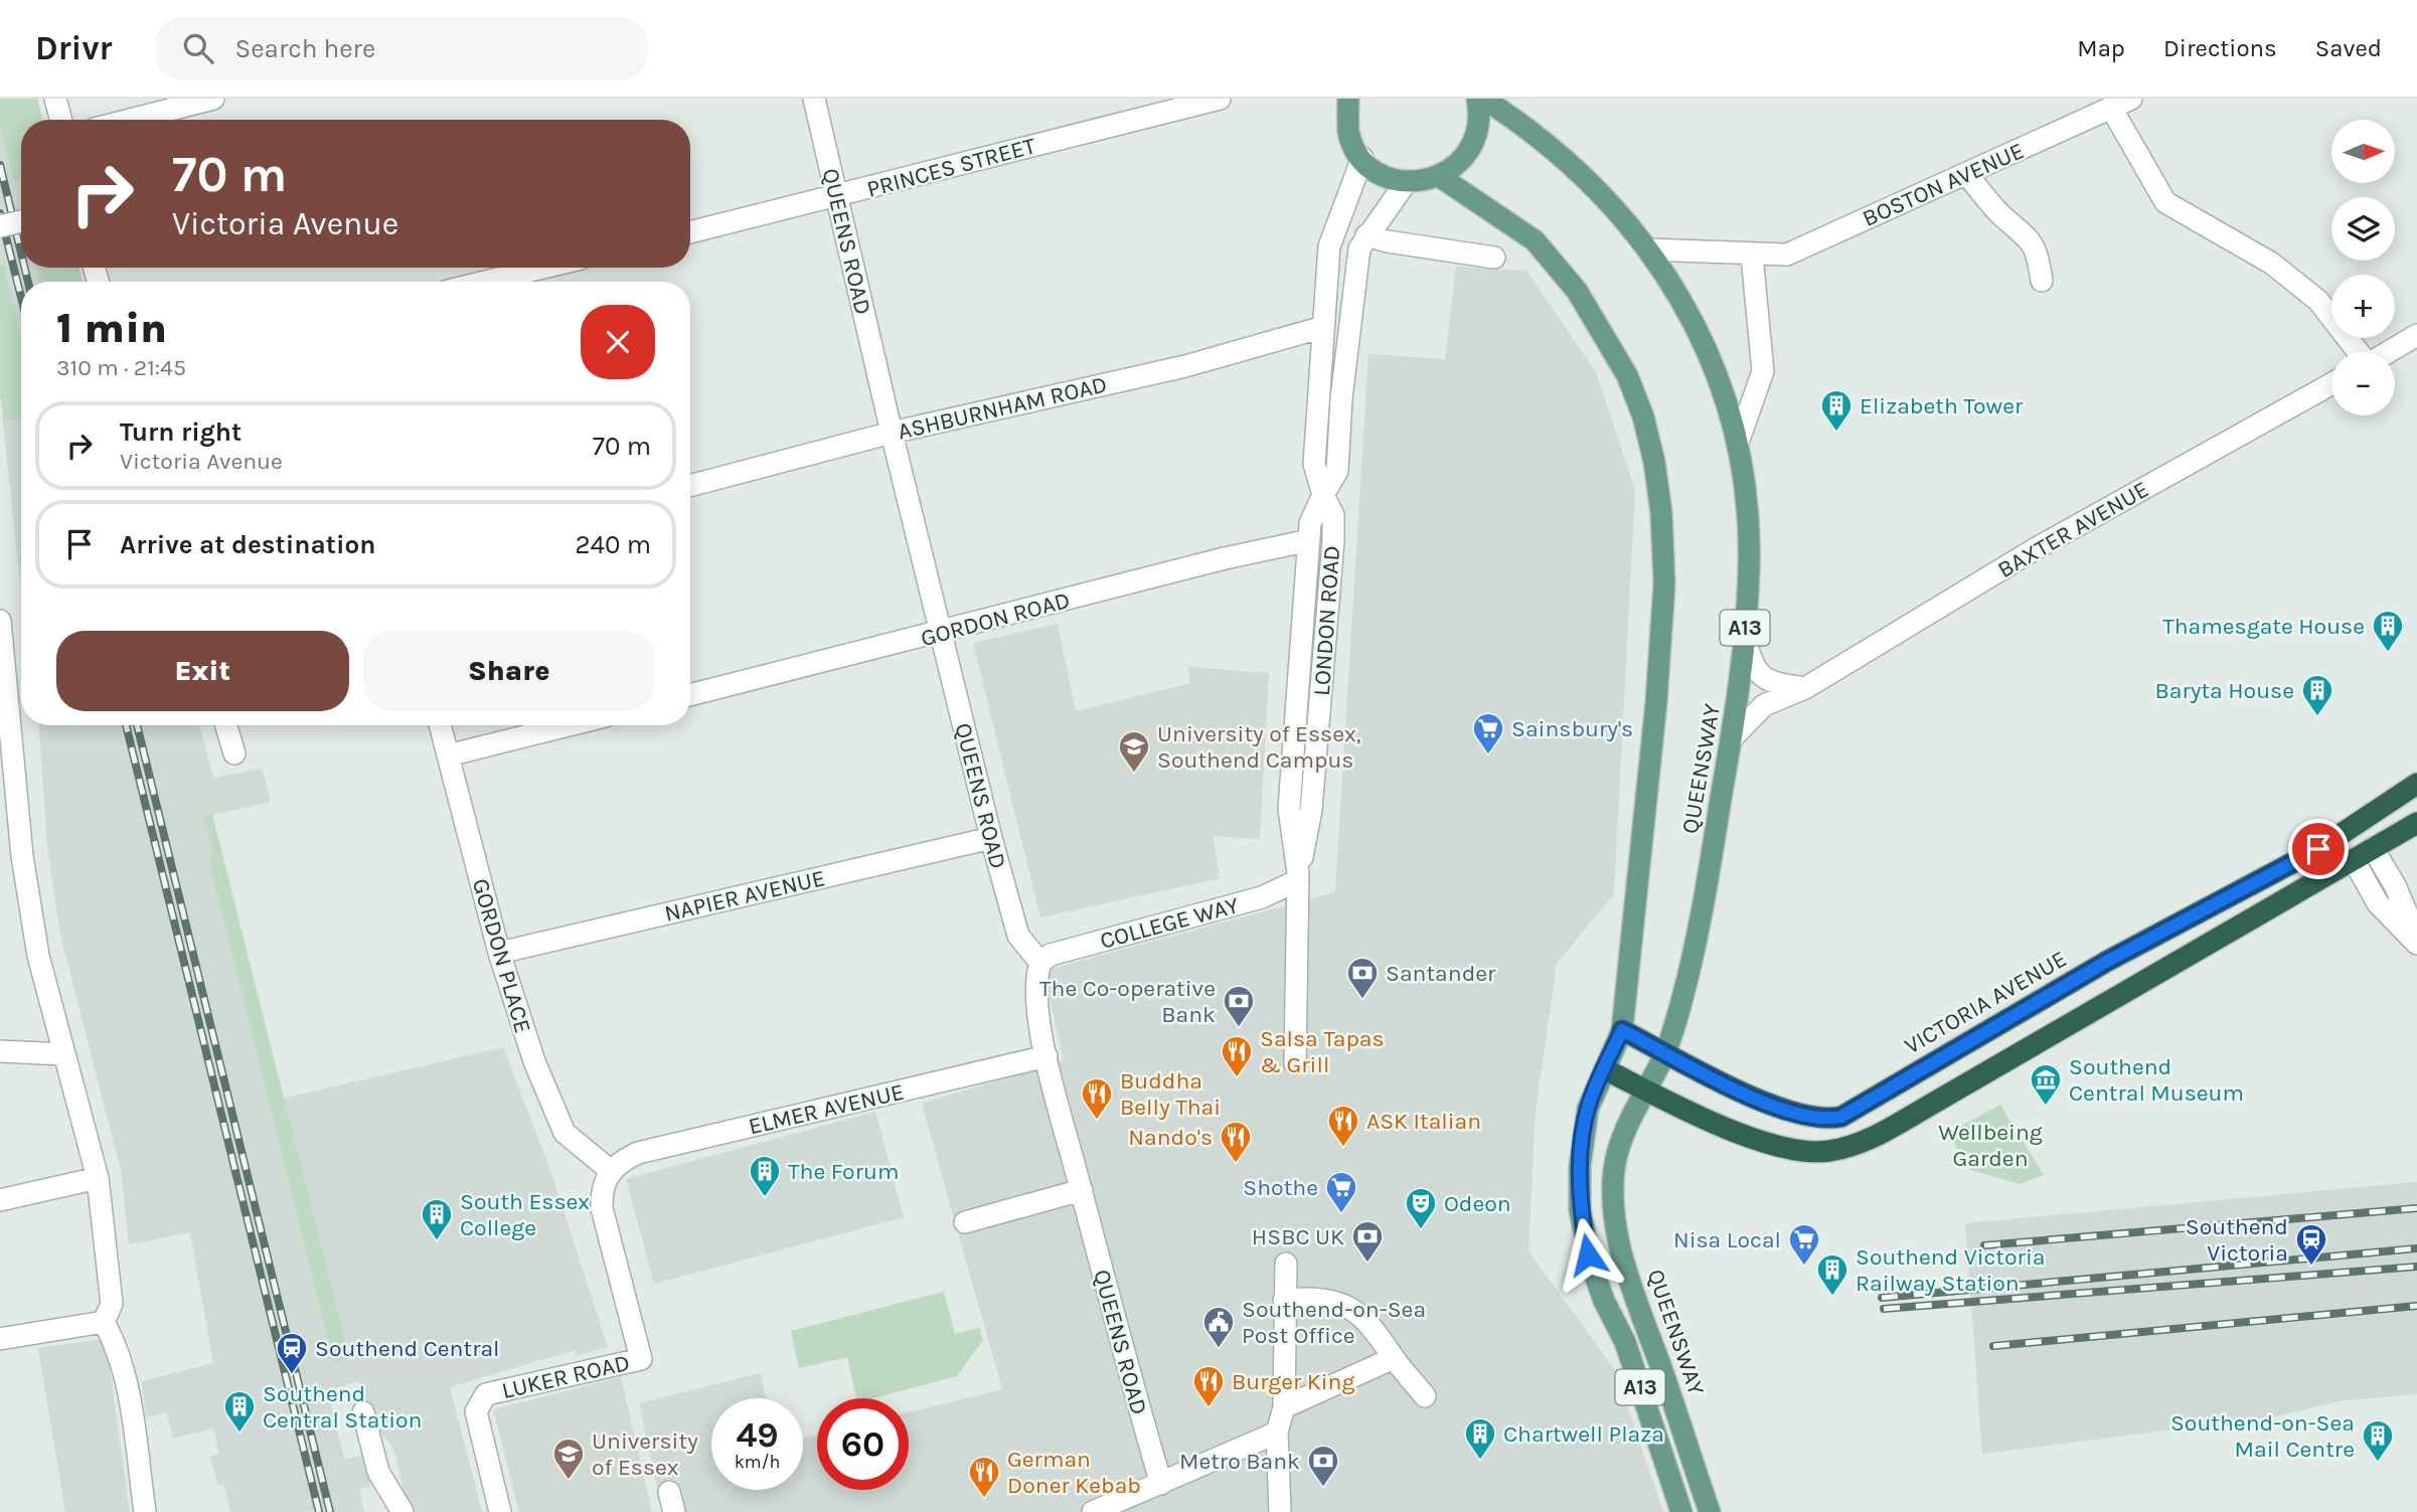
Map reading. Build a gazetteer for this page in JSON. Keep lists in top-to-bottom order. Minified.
{"streets":{"highway":["VICTORIA AVENUE"],"main road":["A13","QUEENSWAY"],"street":["PRINCES STREET","BOSTON AVENUE","QUEENS ROAD","ASHBURNHAM ROAD","BAXTER AVENUE","GORDON ROAD","LONDON ROAD","NAPIER AVENUE","COLLEGE WAY","GORDON PLACE","ELMER AVENUE","LUKER ROAD"]},"crossings":[["PRINCES STREET","QUEENS ROAD"],["BOSTON AVENUE","QUEENSWAY"],["QUEENS ROAD","ASHBURNHAM ROAD"],["QUEENS ROAD","GORDON ROAD"],["QUEENS ROAD","NAPIER AVENUE"],["QUEENS ROAD","COLLEGE WAY"],["QUEENS ROAD","ELMER AVENUE"],["ASHBURNHAM ROAD","LONDON ROAD"],["BAXTER AVENUE","QUEENSWAY"],["GORDON ROAD","LONDON ROAD"],["LONDON ROAD","COLLEGE WAY"],["QUEENSWAY","VICTORIA AVENUE"],["NAPIER AVENUE","GORDON PLACE"],["GORDON PLACE","ELMER AVENUE"],["GORDON PLACE","LUKER ROAD"],["ELMER AVENUE","LUKER ROAD"]],"parks":["Wellbeing Garden"],"places":{"building":["Elizabeth Tower","Thamesgate House","Baryta House","The Forum","South Essex College","Southend Victoria Railway Station","Southend Central Station","Chartwell Plaza","Southend-on-Sea Mail Centre"],"supermarket":["Sainsbury's","Shothe","Nisa Local"],"school or university":["University of Essex, Southend Campus","University of Essex"],"bank":["Santander","The Co-operative Bank","HSBC UK","Metro Bank"],"restaurant":["Salsa Tapas & Grill","Buddha Belly Thai","ASK Italian","Nando's","Burger King","German Doner Kebab"],"museum":["Southend Central Museum"],"theatre":["Odeon"],"station":["Southend Victoria","Southend Central"],"public building":["Southend-on-Sea Post Office"]},"north":"right","page":{"header":"Drivr","search":"Search here","nav":["Map","Directions","Saved"],"map_buttons":["+","−"],"turn":["70 m","Victoria Avenue"],"heading":["1 min","310 m · 21:45"],"list":[{"name":"Turn right","note":"Victoria Avenue","value":"70 m"},{"name":"Arrive at destination","value":"240 m"}],"buttons":["Exit","Share"],"speed":"49 km/h","limit":"60"}}
